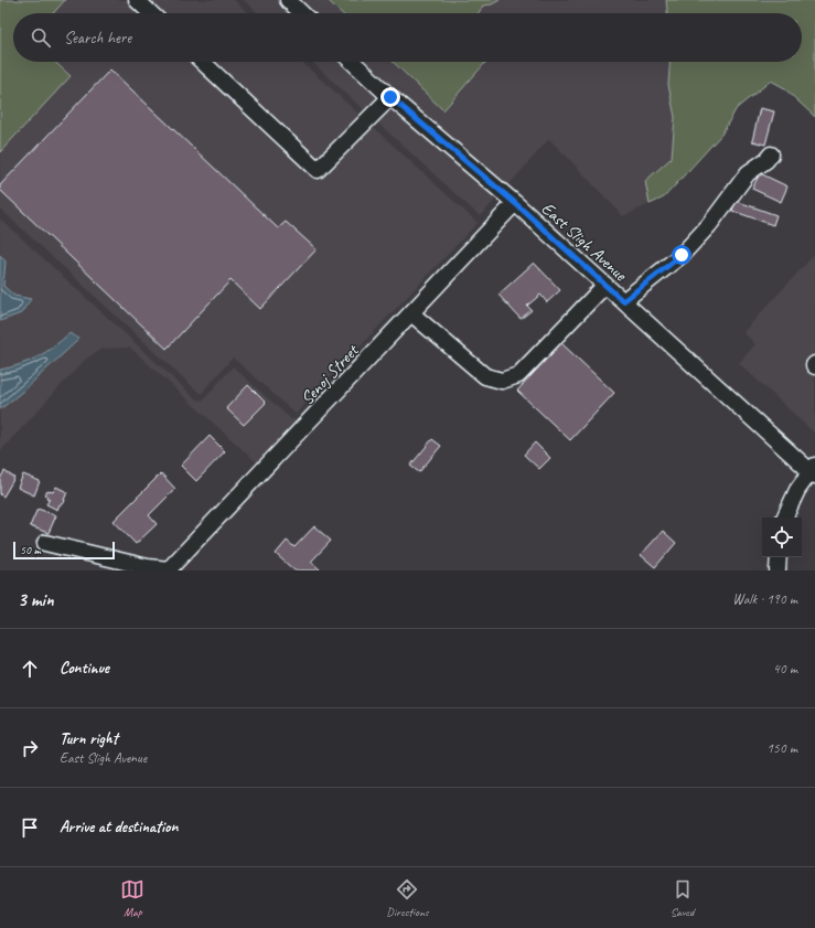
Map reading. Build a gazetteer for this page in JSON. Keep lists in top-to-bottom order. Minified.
{"streets":{"street":["East Sligh Avenue","Senoj Street"]},"crossings":[["East Sligh Avenue","Senoj Street"]],"scale_bar":"50 m","page":{"search":"Search here","scale":"50 m","heading":["3 min","Walk · 190 m"],"list":[["Continue","40 m"],["Turn right","East Sligh Avenue","150 m"],"Arrive at destination"],"nav":["Map","Directions","Saved"]}}
